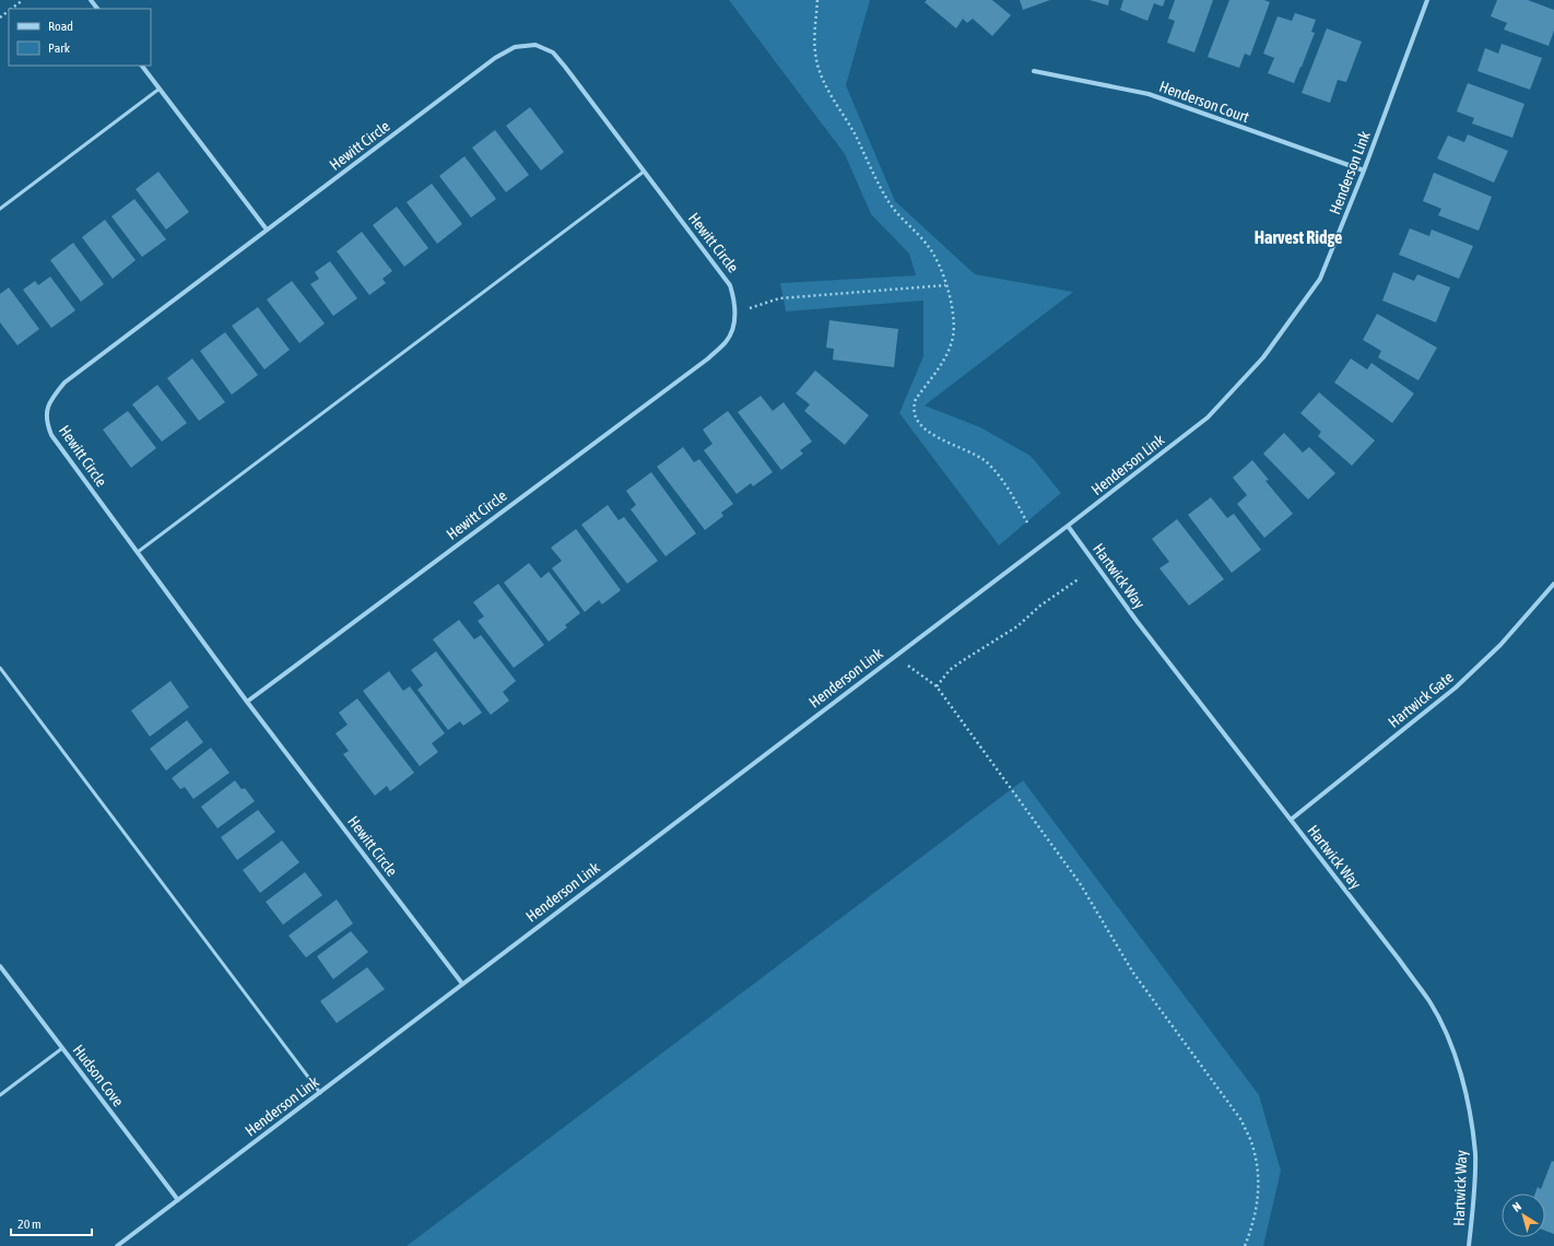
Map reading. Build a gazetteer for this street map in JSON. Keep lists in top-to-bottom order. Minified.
{"streets":{"street":["Henderson Court","Hewitt Circle","Henderson Link","Hartwick Way","Hartwick Gate","Hudson Cove"]},"crossings":[["Henderson Court","Henderson Link"],["Hewitt Circle","Henderson Link"],["Henderson Link","Hartwick Way"],["Henderson Link","Hudson Cove"],["Hartwick Way","Hartwick Gate"]],"districts":["Harvest Ridge"],"legend":["Road","Park"],"scale_bar":"20 m","north":"top left"}
